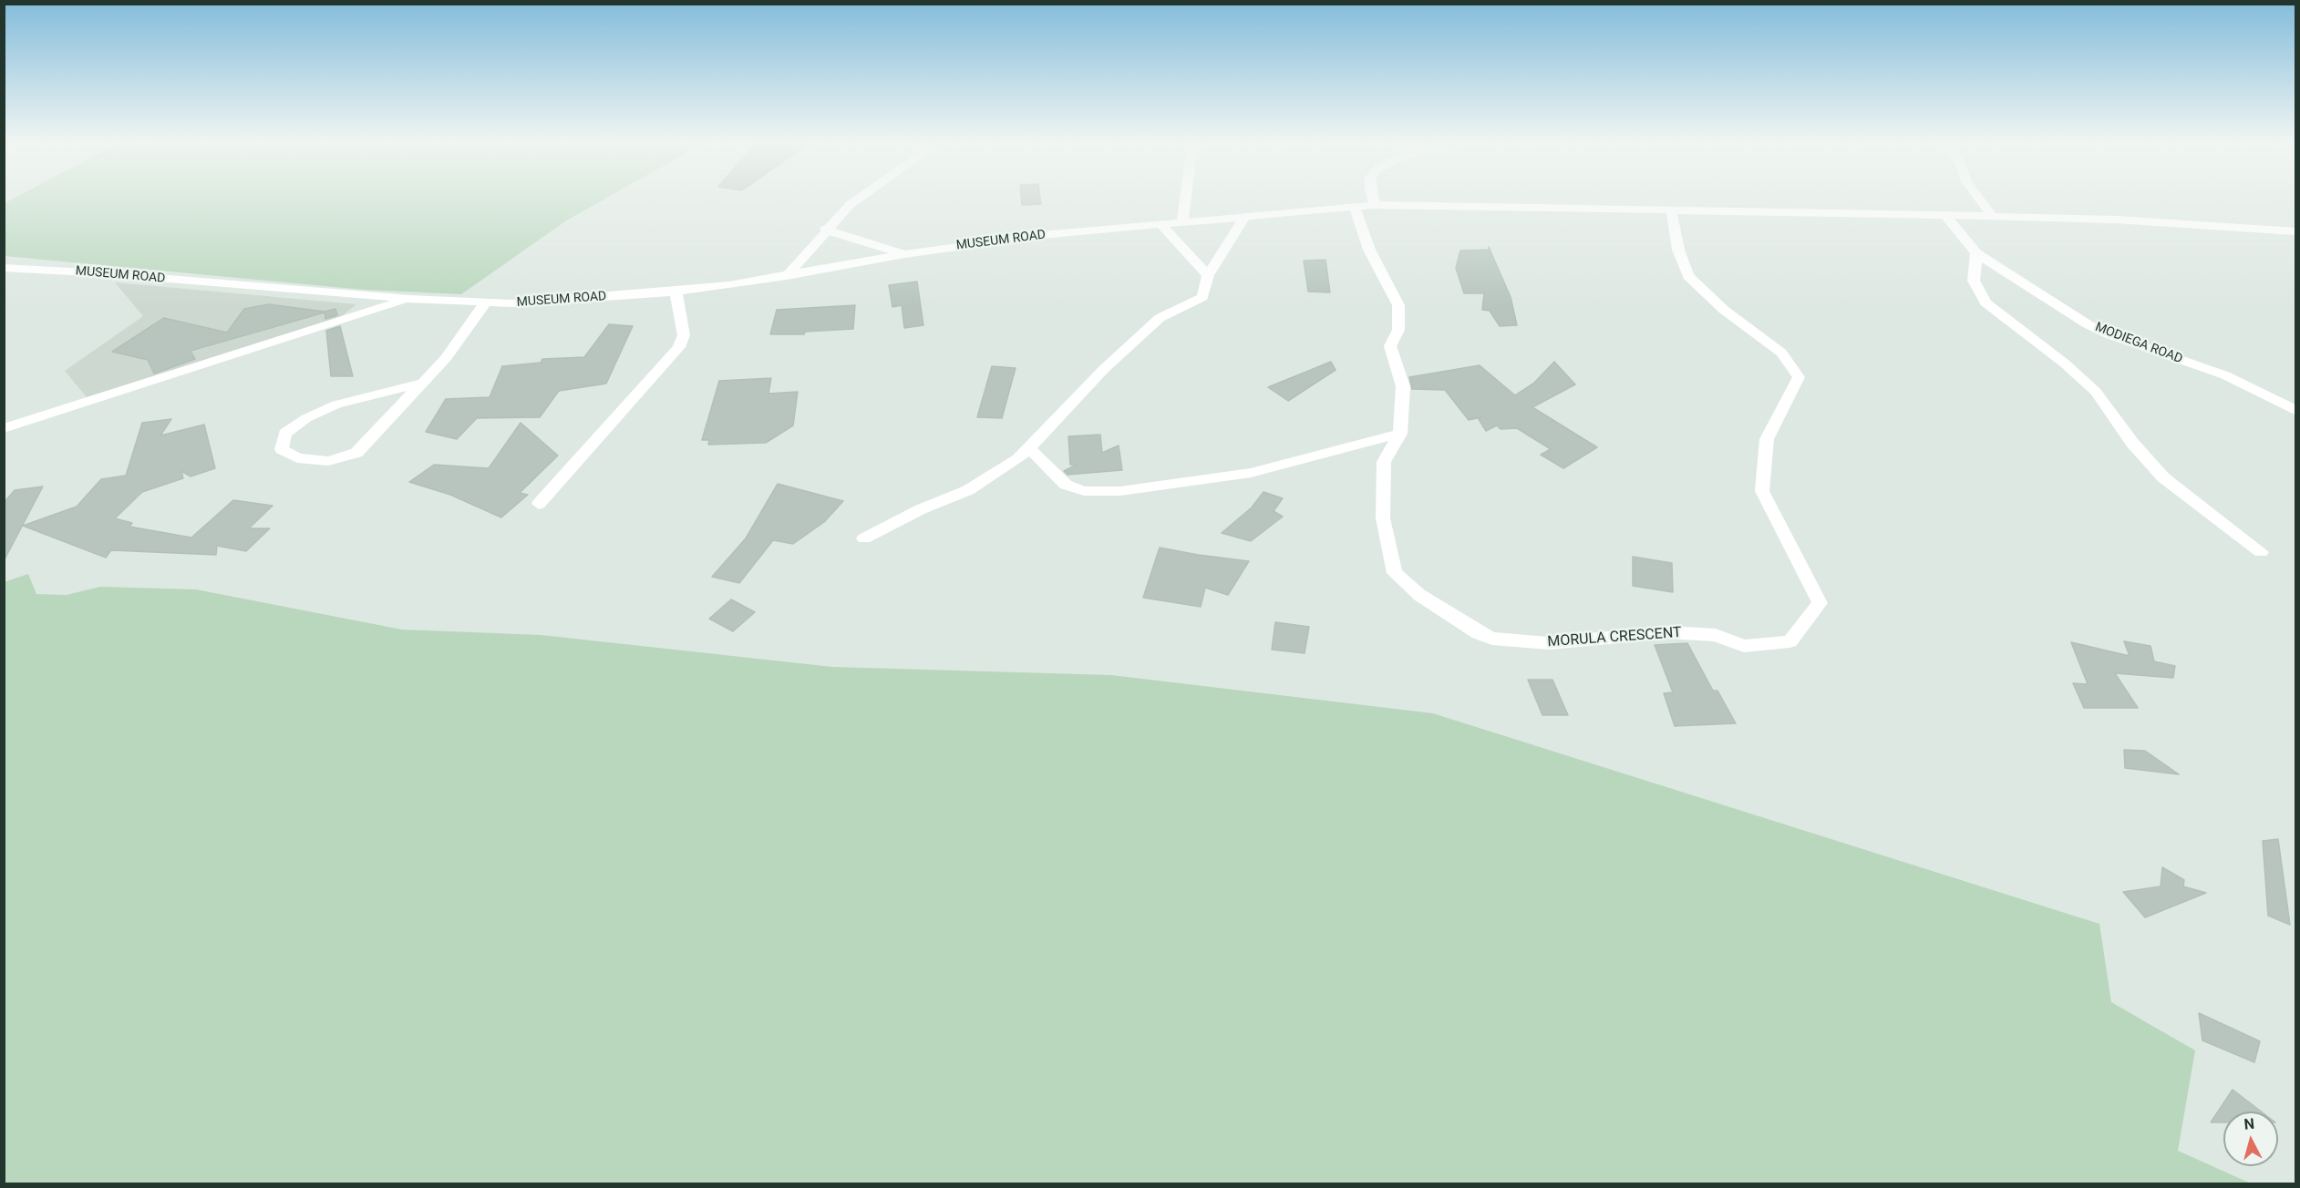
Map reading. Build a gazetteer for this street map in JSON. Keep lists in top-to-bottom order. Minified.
{"streets":{"street":["MUSEUM ROAD","MODIEGA ROAD","MORULA CRESCENT"]},"crossings":[["MUSEUM ROAD","MODIEGA ROAD"],["MUSEUM ROAD","MORULA CRESCENT"]],"north":"top"}
